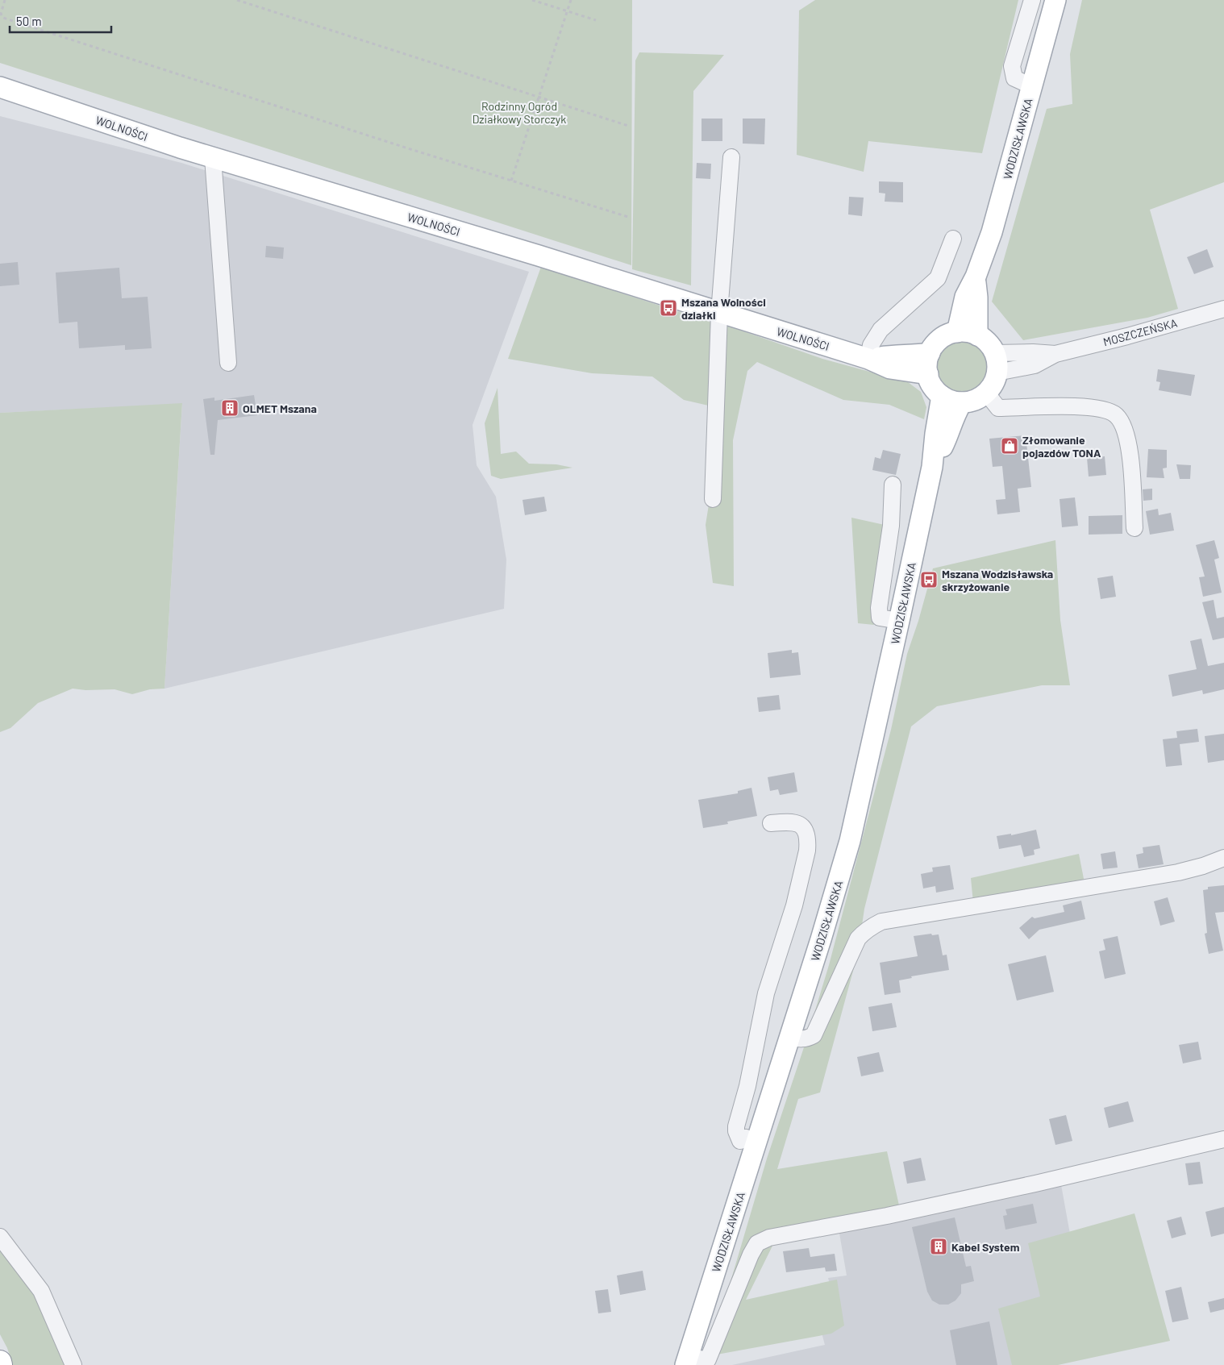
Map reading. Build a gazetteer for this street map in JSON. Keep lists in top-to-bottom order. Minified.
{"streets":{"main road":["WOLNOŚCI","WODZISŁAWSKA"],"street":["MOSZCZEŃSKA"]},"crossings":[["WOLNOŚCI","WODZISŁAWSKA"],["WOLNOŚCI","MOSZCZEŃSKA"],["WODZISŁAWSKA","MOSZCZEŃSKA"]],"parks":["Rodzinny Ogród Działkowy Storczyk"],"places":{"bus stop":["Mszana Wolności działki","Mszana Wodzisławska skrzyżowanie"],"building":["OLMET Mszana","Kabel System"],"shop":["Złomowanie pojazdów TONA"]},"scale_bar":"50 m"}
